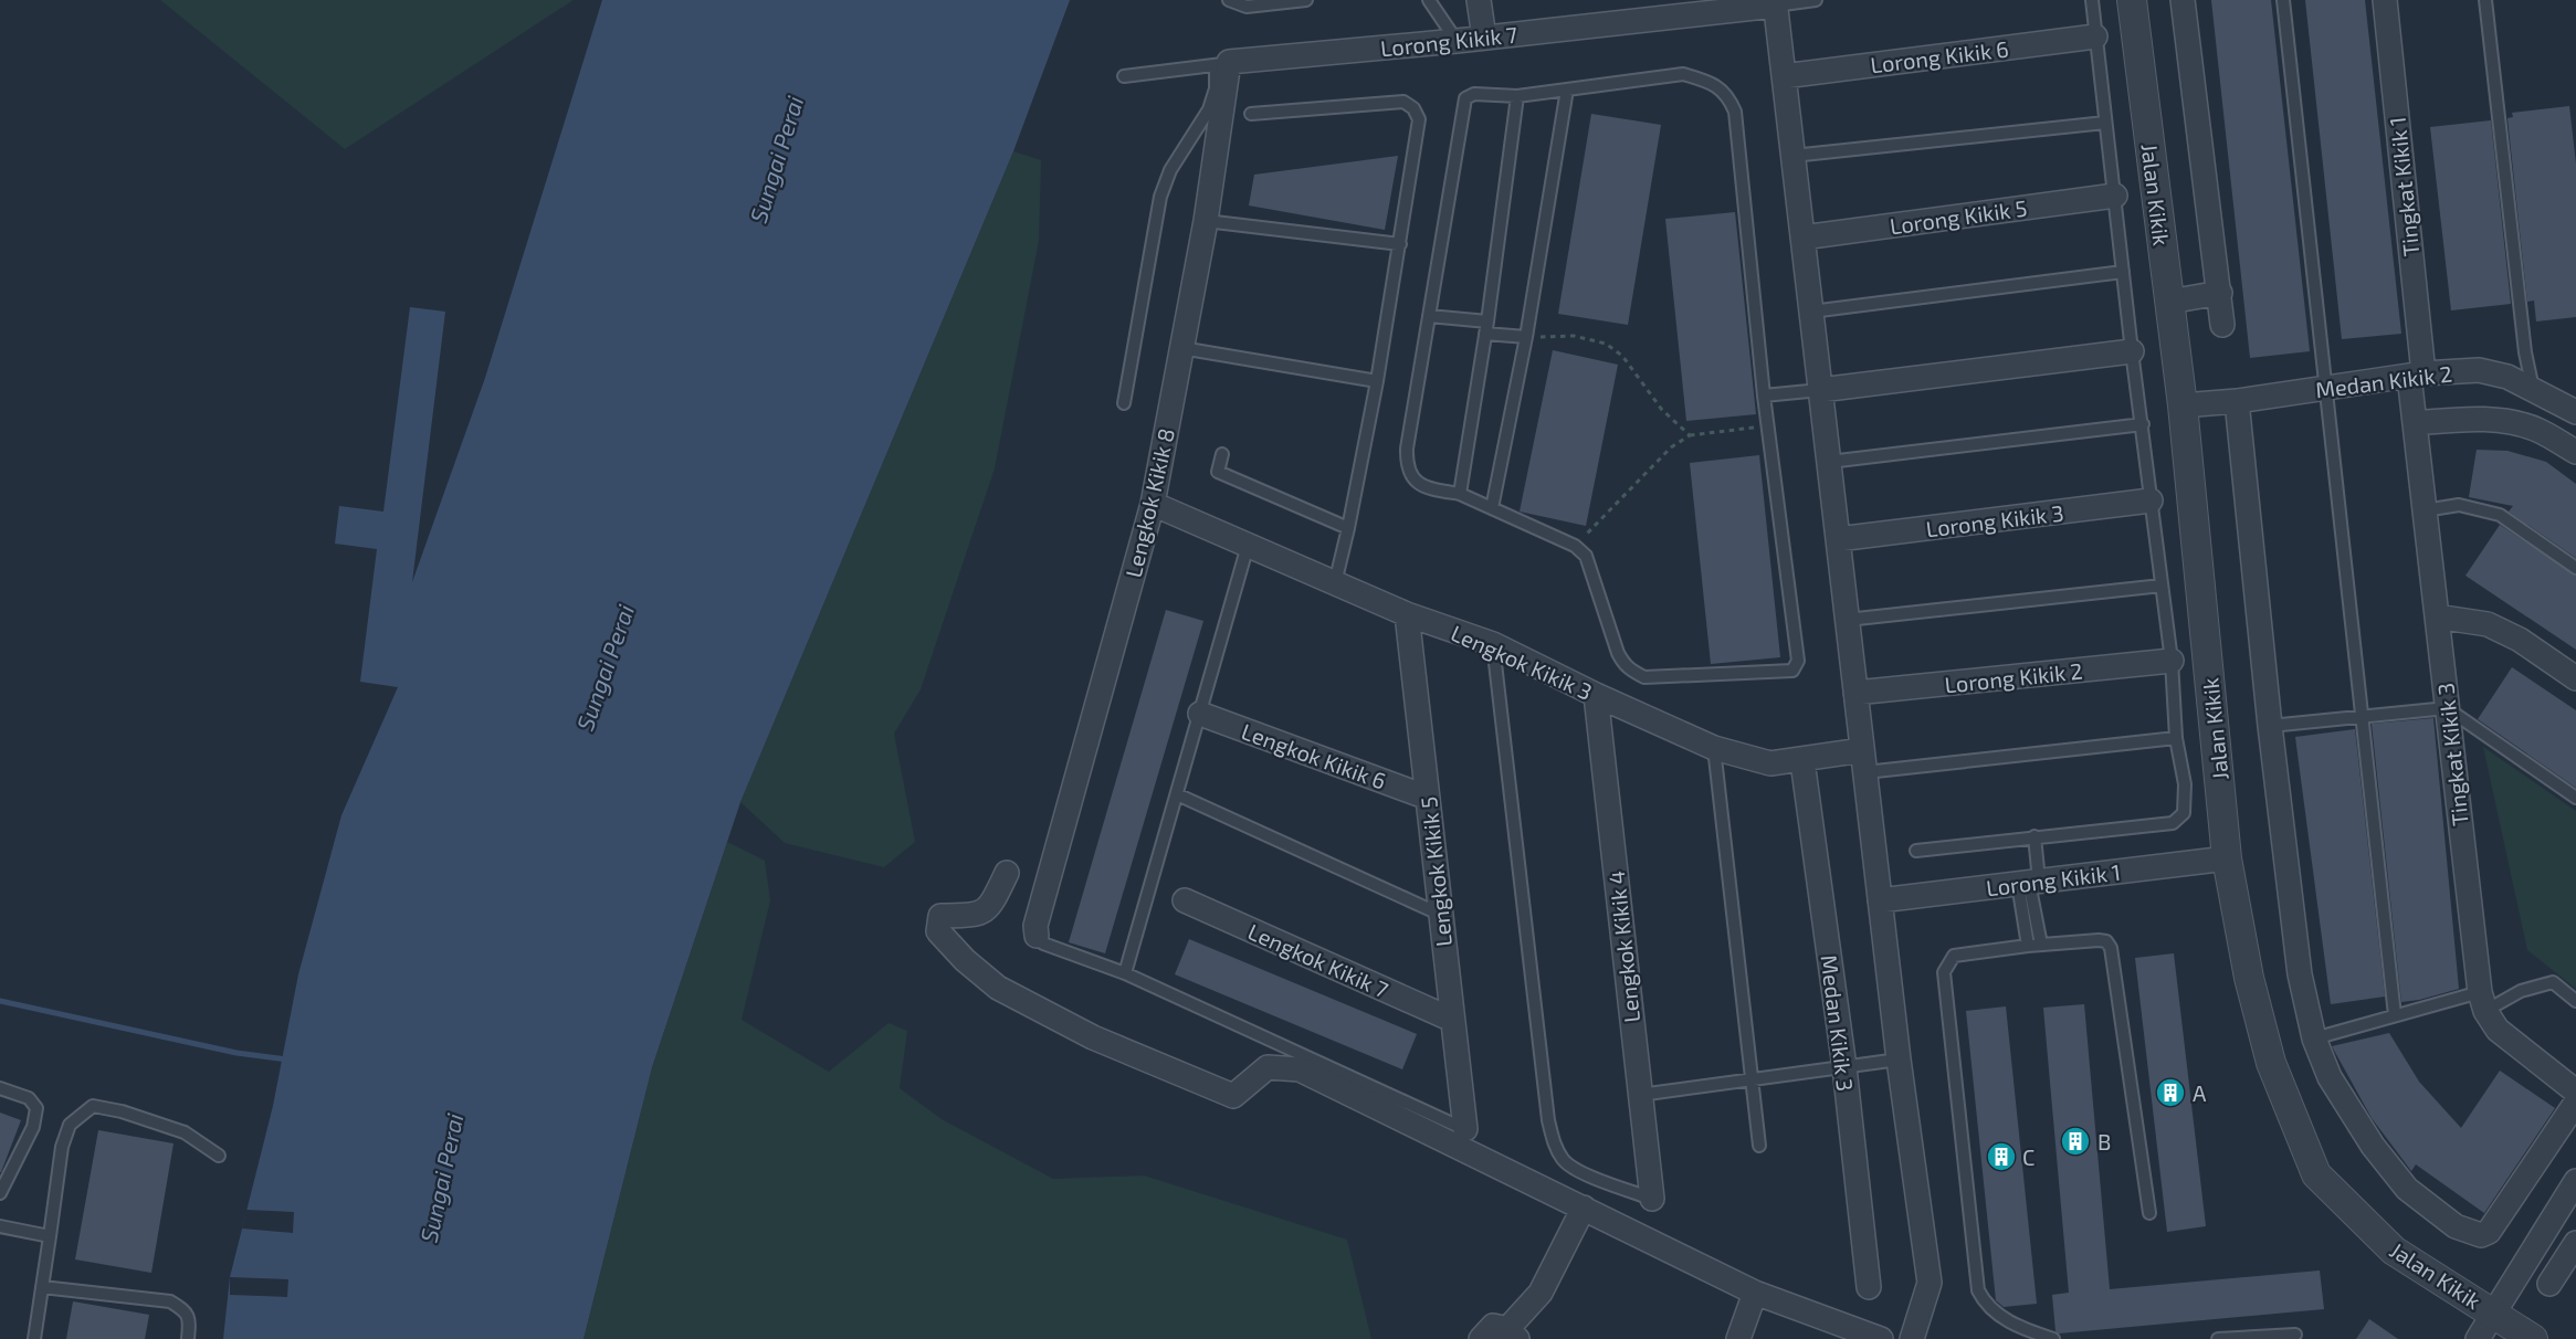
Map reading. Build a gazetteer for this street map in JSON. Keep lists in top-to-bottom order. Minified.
{"streets":{"street":["Lorong Kikik 7","Lorong Kikik 6","Tingkat Kikik 1","Jalan Kikik","Lorong Kikik 5","Medan Kikik 2","Lengkok Kikik 8","Lorong Kikik 3","Lengkok Kikik 3","Lorong Kikik 2","Tingkat Kikik 3","Lengkok Kikik 6","Lengkok Kikik 5","Lorong Kikik 1","Lengkok Kikik 4","Lengkok Kikik 7","Medan Kikik 3"]},"crossings":[["Lorong Kikik 7","Lengkok Kikik 8"],["Tingkat Kikik 1","Medan Kikik 2"],["Tingkat Kikik 1","Tingkat Kikik 3"],["Jalan Kikik","Medan Kikik 2"],["Jalan Kikik","Lorong Kikik 1"],["Medan Kikik 2","Tingkat Kikik 3"],["Lengkok Kikik 8","Lengkok Kikik 3"],["Lengkok Kikik 3","Lengkok Kikik 5"],["Lengkok Kikik 3","Lengkok Kikik 4"],["Lengkok Kikik 3","Medan Kikik 3"],["Lengkok Kikik 6","Lengkok Kikik 5"],["Lengkok Kikik 5","Lengkok Kikik 7"]],"water":["Sungai Perai"],"places":{"building":["A","B","C"]}}
